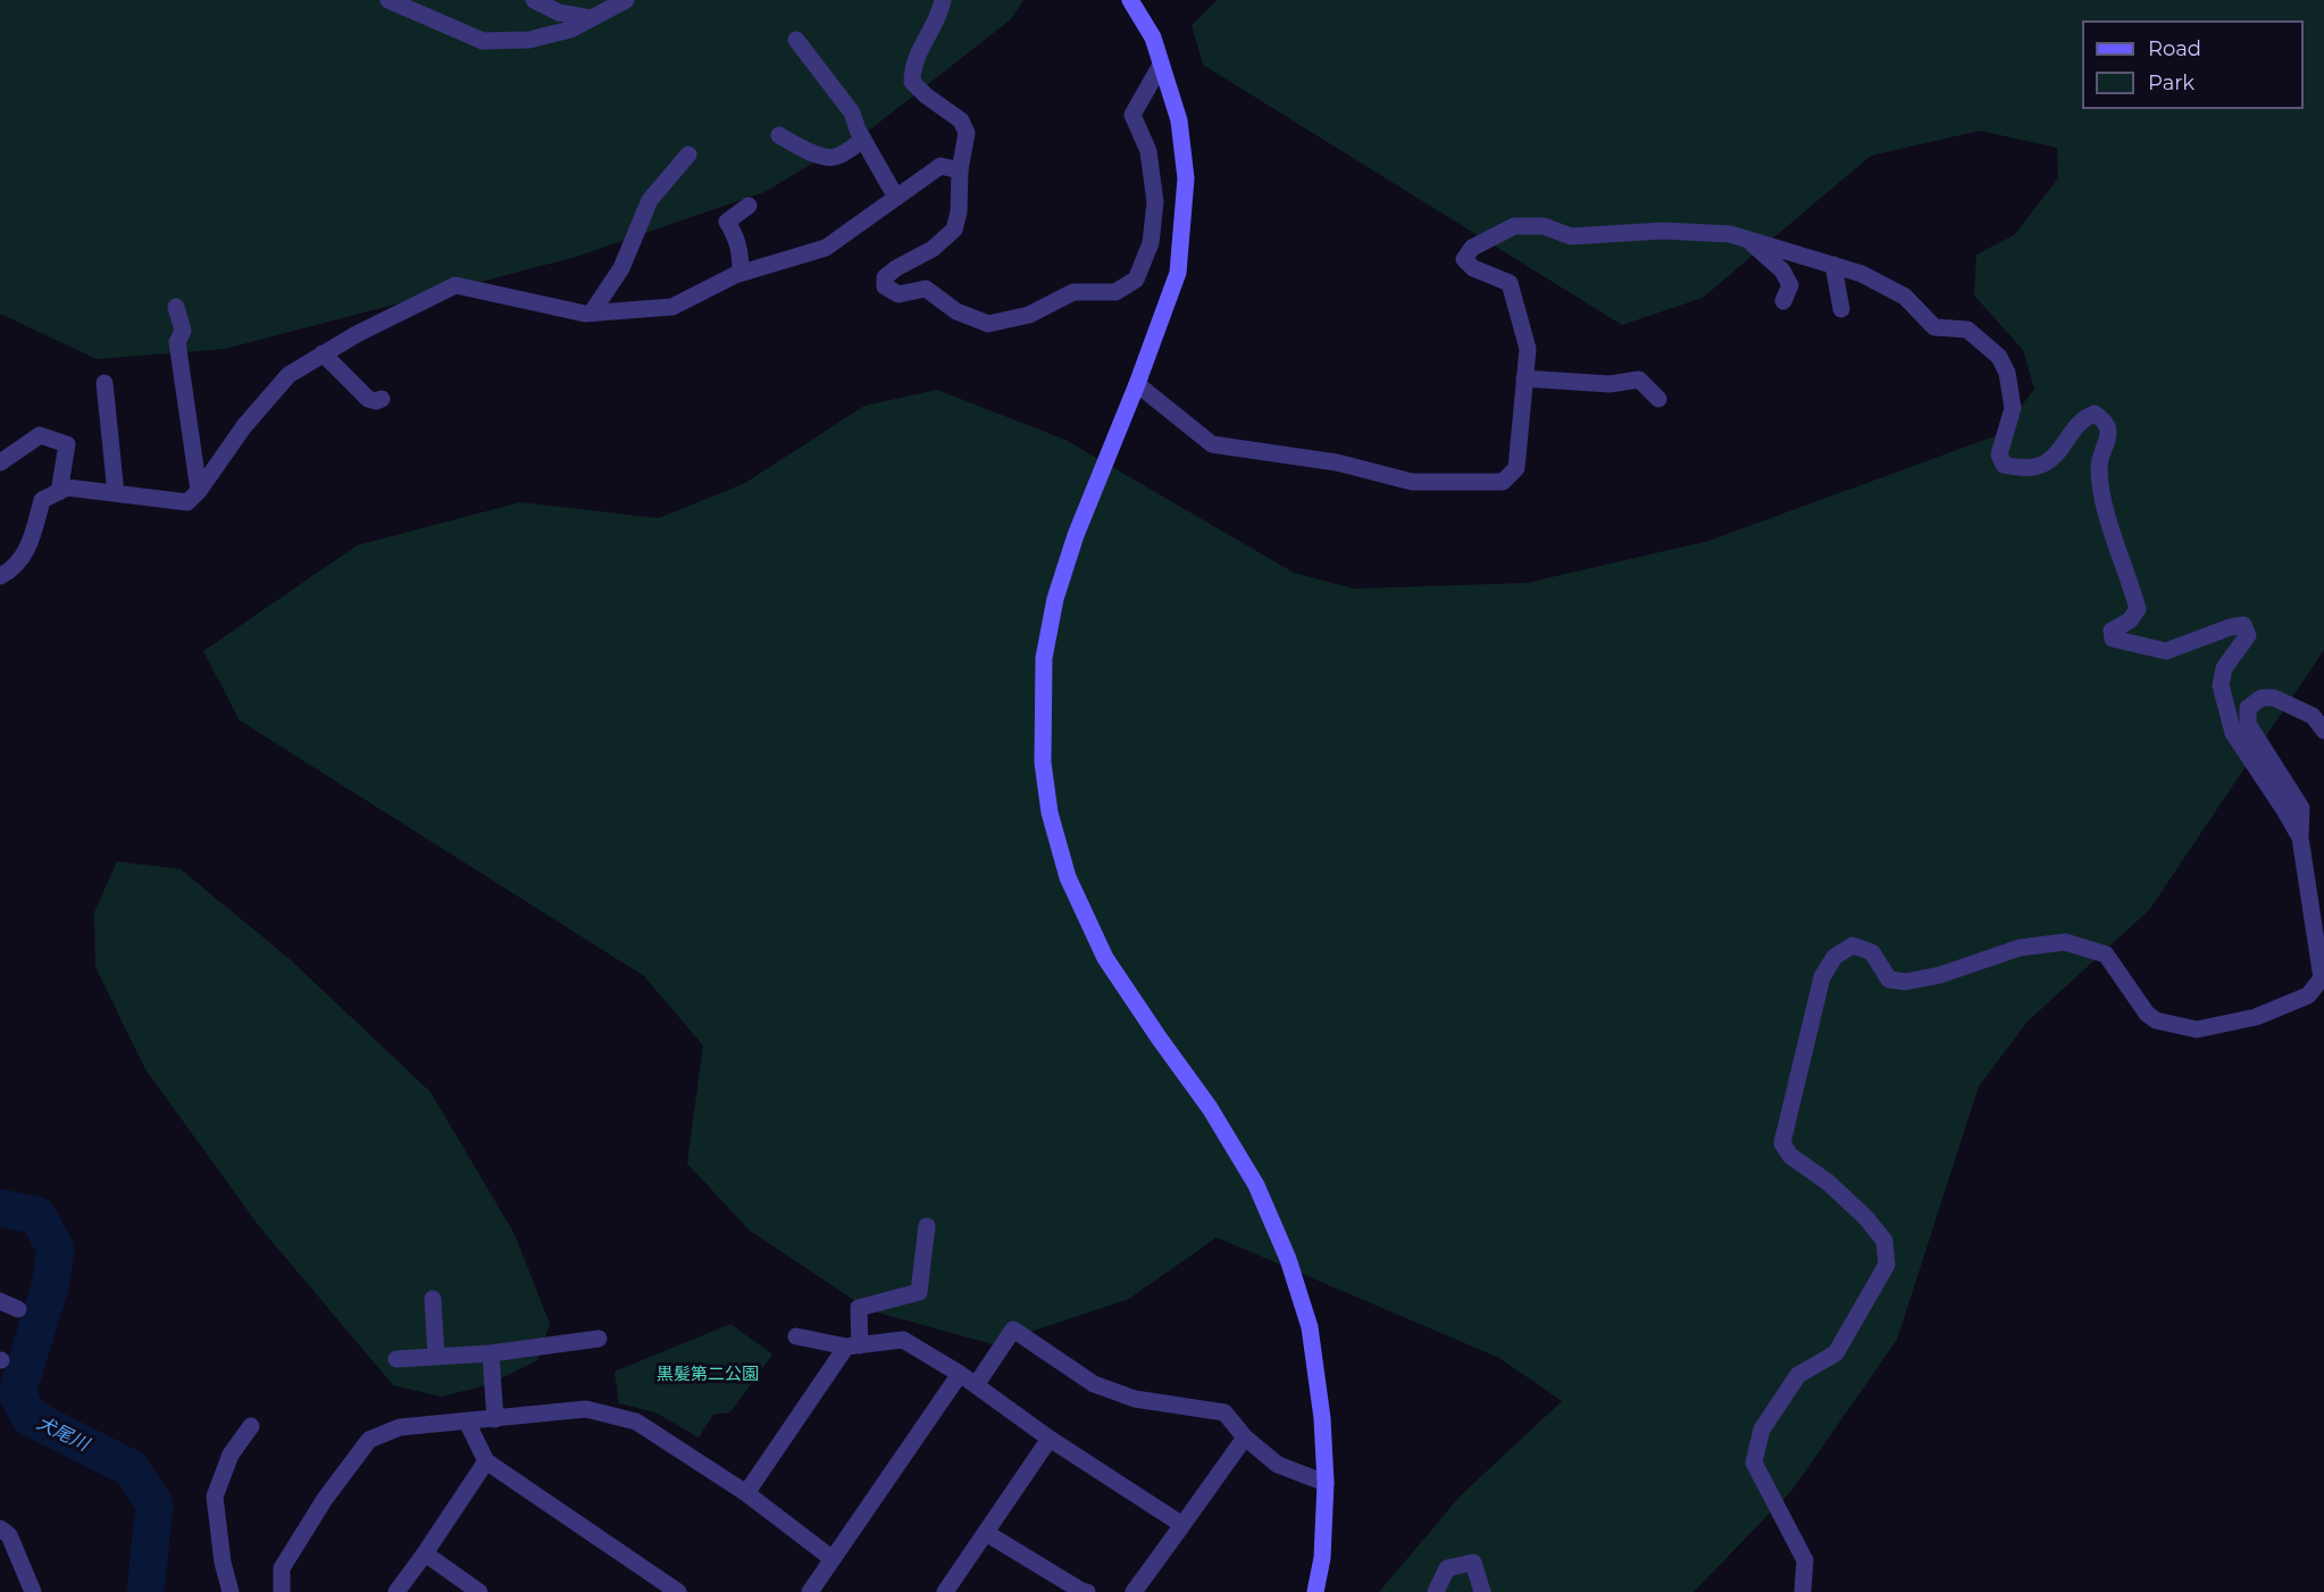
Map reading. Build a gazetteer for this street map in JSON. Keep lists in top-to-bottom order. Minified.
{"water":["犬尾川"],"parks":["黒髪第二公園"],"legend":["Road","Park"]}
